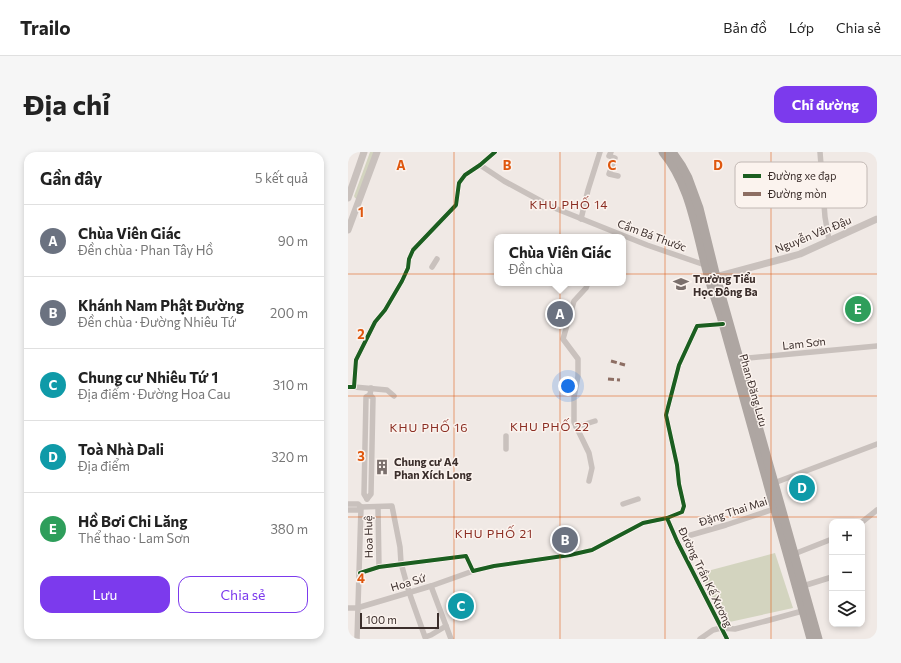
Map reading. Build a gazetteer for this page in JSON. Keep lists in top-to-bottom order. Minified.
{"streets":{"main road":["Phan Đăng Lưu"],"street":["Nguyễn Văn Đậu","Cầm Bá Thước","Lam Sơn","Đặng Thai Mai","Hoa Huệ","Đường Trần Kế Xương","Hoa Sứ"]},"crossings":[["Nguyễn Văn Đậu","Phan Đăng Lưu"],["Cầm Bá Thước","Phan Đăng Lưu"],["Lam Sơn","Phan Đăng Lưu"],["Phan Đăng Lưu","Đặng Thai Mai"],["Phan Đăng Lưu","Đường Trần Kế Xương"],["Hoa Huệ","Hoa Sứ"],["Đường Trần Kế Xương","Hoa Sứ"]],"districts":["KHU PHỐ 14","KHU PHỐ 22","KHU PHỐ 16","KHU PHỐ 21"],"places":{"school or university":["Trường Tiểu Học Đông Ba"],"building":["Chung cư A4 Phan Xích Long"]},"legend":["Đường xe đạp","Đường mòn"],"scale_bar":"100 m","page":{"header":"Trailo","nav":["Bản đồ","Lớp","Chia sẻ"],"buttons":["Chỉ đường",["Lưu","Chia sẻ"]],"title":"Địa chỉ","heading":["Gần đây","5 kết quả"],"list":[{"mark":"A","name":"Chùa Viên Giác","note":"Đền chùa · Phan Tây Hồ","value":"90 m"},{"mark":"B","name":"Khánh Nam Phật Đường","note":"Đền chùa · Đường Nhiêu Tứ","value":"200 m"},{"mark":"C","name":"Chung cư Nhiêu Tứ 1","note":"Địa điểm · Đường Hoa Cau","value":"310 m"},{"mark":"D","name":"Toà Nhà Dali","note":"Địa điểm","value":"320 m"},{"mark":"E","name":"Hồ Bơi Chi Lăng","note":"Thể thao · Lam Sơn","value":"380 m"}],"popup":["Chùa Viên Giác","Đền chùa"],"pins":["E","A","D","B","C"],"map_buttons":["+","−"],"scale":"100 m"},"grid":{"columns":["A","B","C","D"],"rows":["1","2","3","4"]}}
